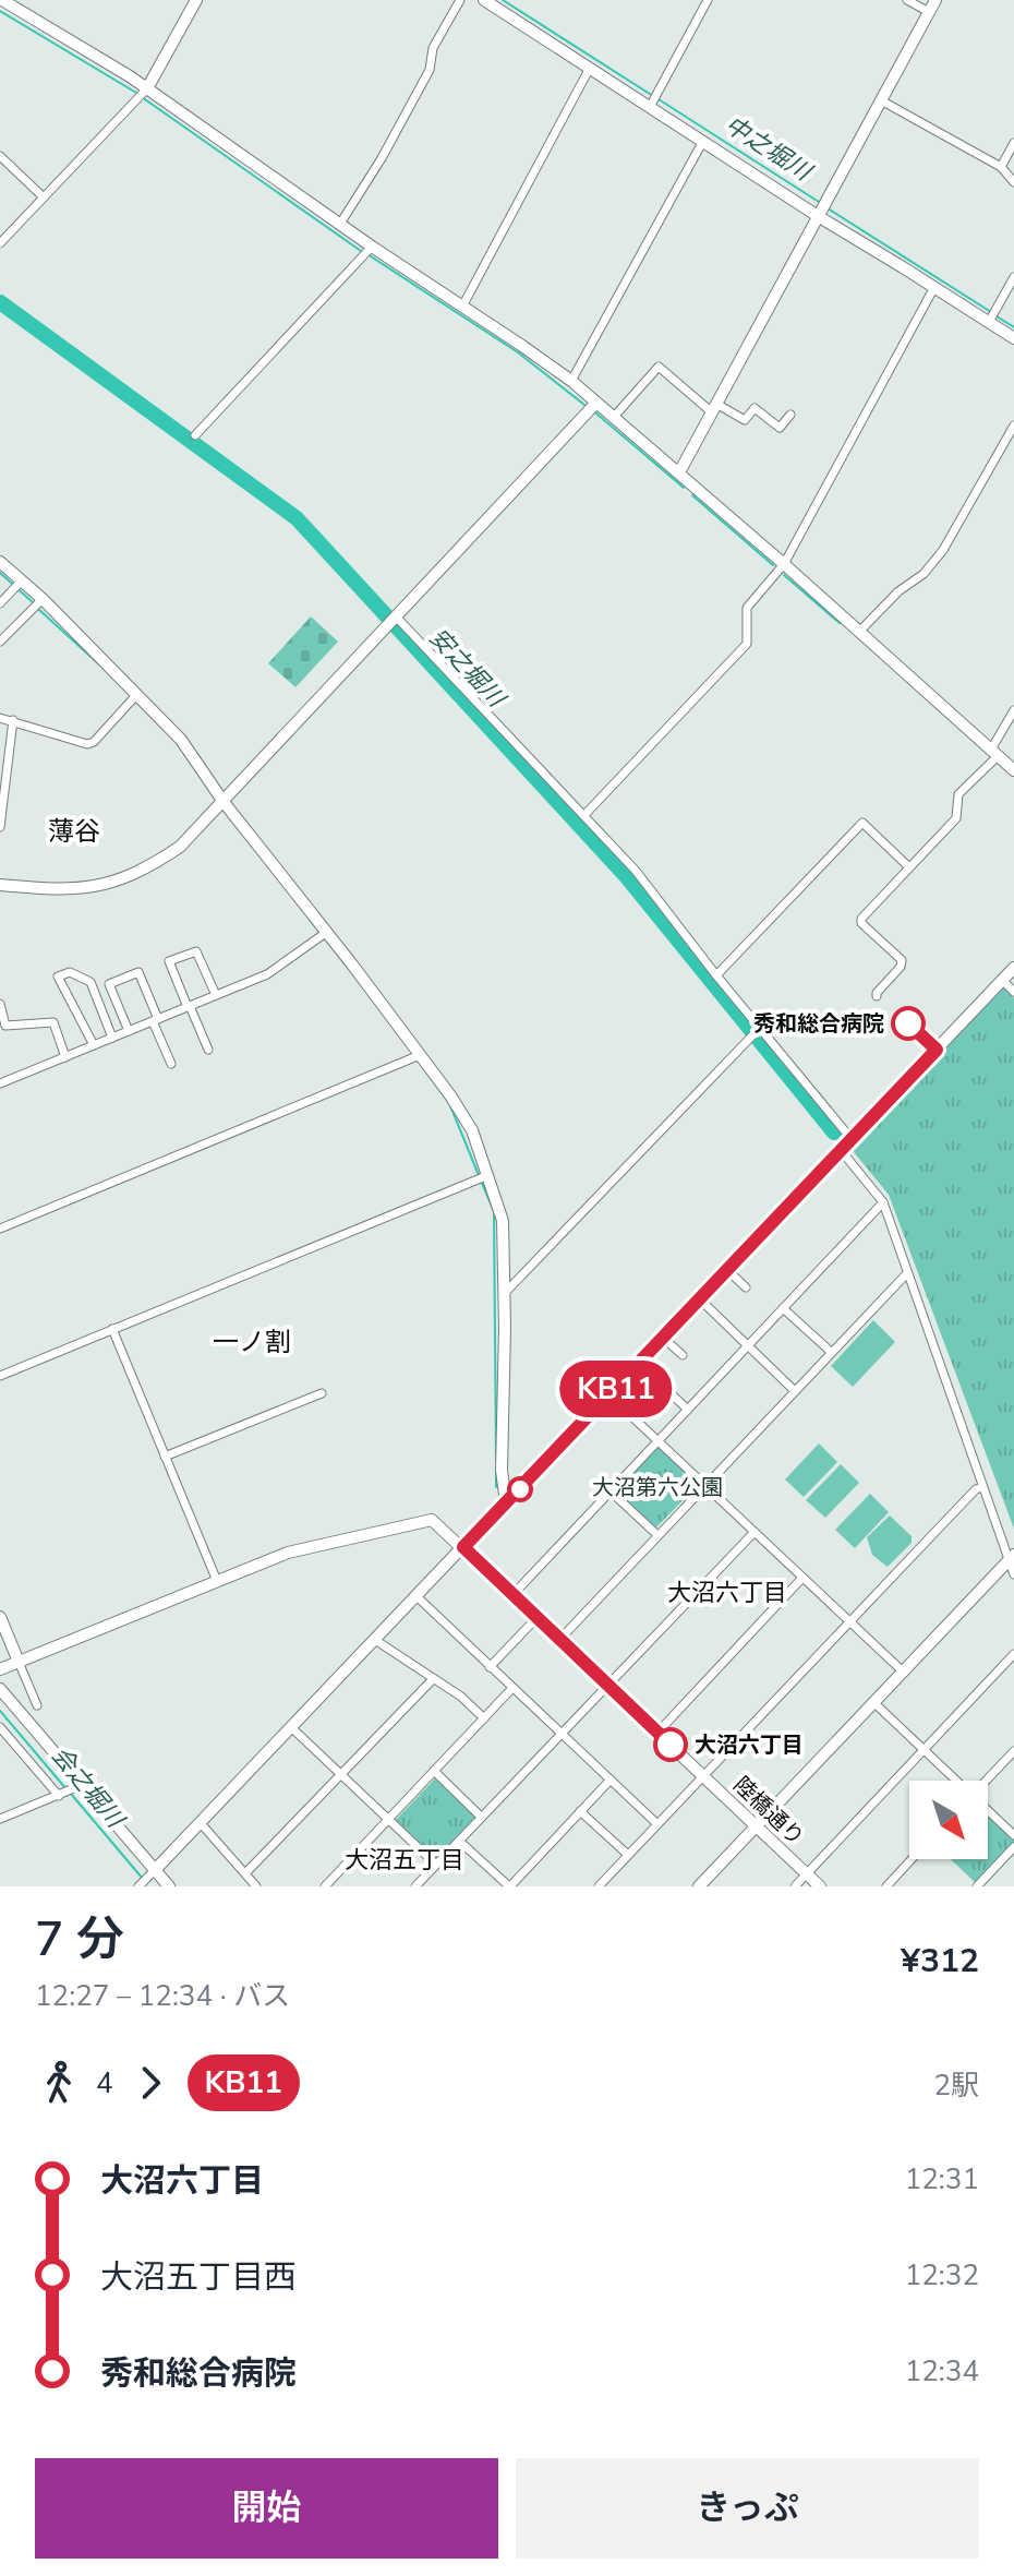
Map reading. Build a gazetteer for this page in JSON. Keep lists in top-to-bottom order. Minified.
{"streets":{"street":["陸橋通り"]},"districts":["薄谷","一ノ割","大沼六丁目","大沼五丁目"],"water":["中之堀川","安之堀川","会之堀川"],"parks":["大沼第六公園"],"places":["秀和総合病院","大沼六丁目"],"lines":["bus line KB11"],"north":"bottom right","page":{"on_map":"KB11","heading":["7 分","12:27 – 12:34 · バス","¥312"],"legs":["4","KB11","2駅"],"list":[{"name":"大沼六丁目","value":"12:31"},{"name":"大沼五丁目西","value":"12:32"},{"name":"秀和総合病院","value":"12:34"}],"buttons":["開始","きっぷ"]}}
